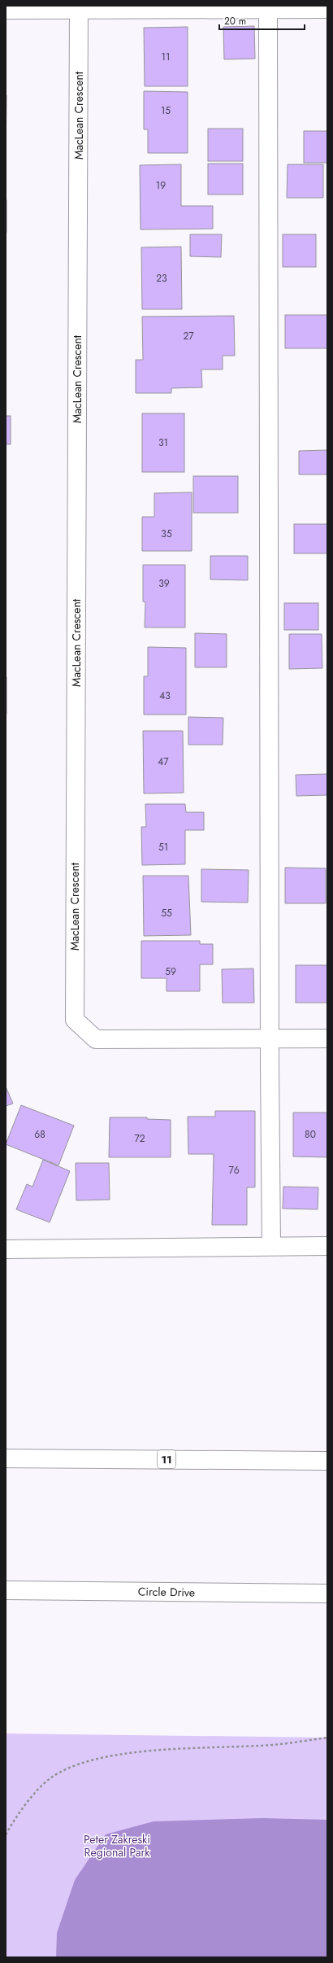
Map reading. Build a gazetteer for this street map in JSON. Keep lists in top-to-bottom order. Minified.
{"streets":{"main road":["MacLean Crescent","11","Circle Drive"]},"parks":["Peter Zakreski Regional Park"],"house_numbers":["11","15","19","23","27","31","35","39","43","47","51","55","59","68","80","72","76"],"scale_bar":"20 m"}
